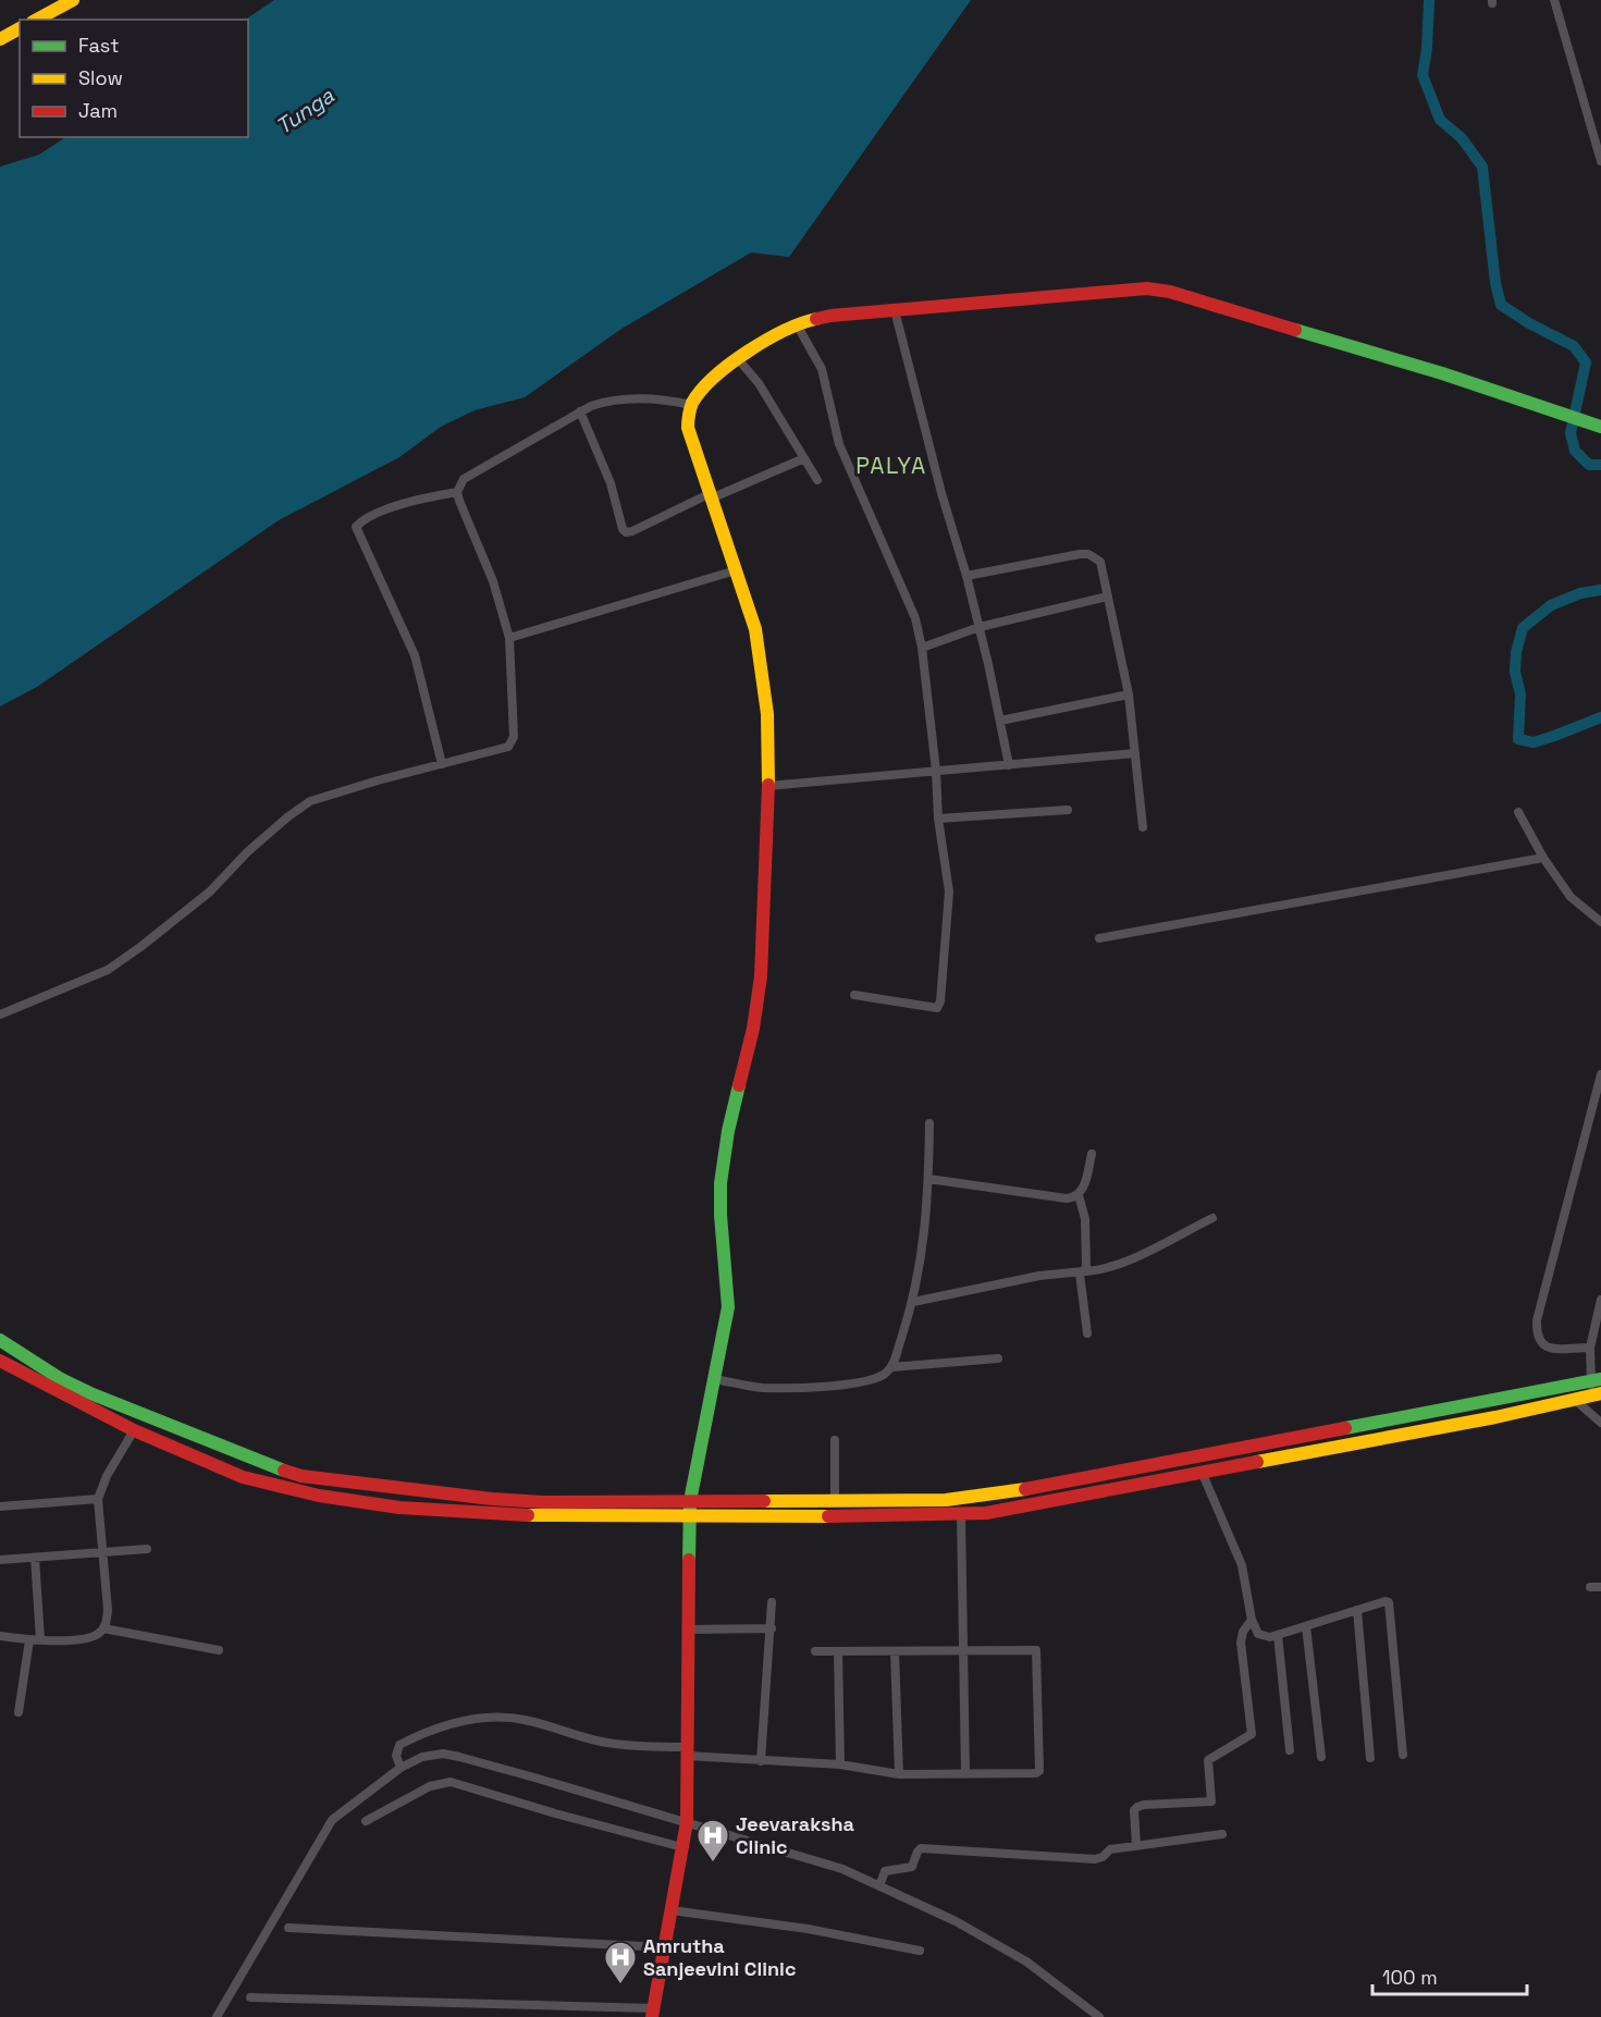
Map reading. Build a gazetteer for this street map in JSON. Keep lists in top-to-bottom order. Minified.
{"districts":["PALYA"],"water":["Tunga"],"places":{"hospital":["Jeevaraksha Clinic","Amrutha Sanjeevini Clinic"]},"legend":["Fast","Slow","Jam"],"scale_bar":"100 m"}
